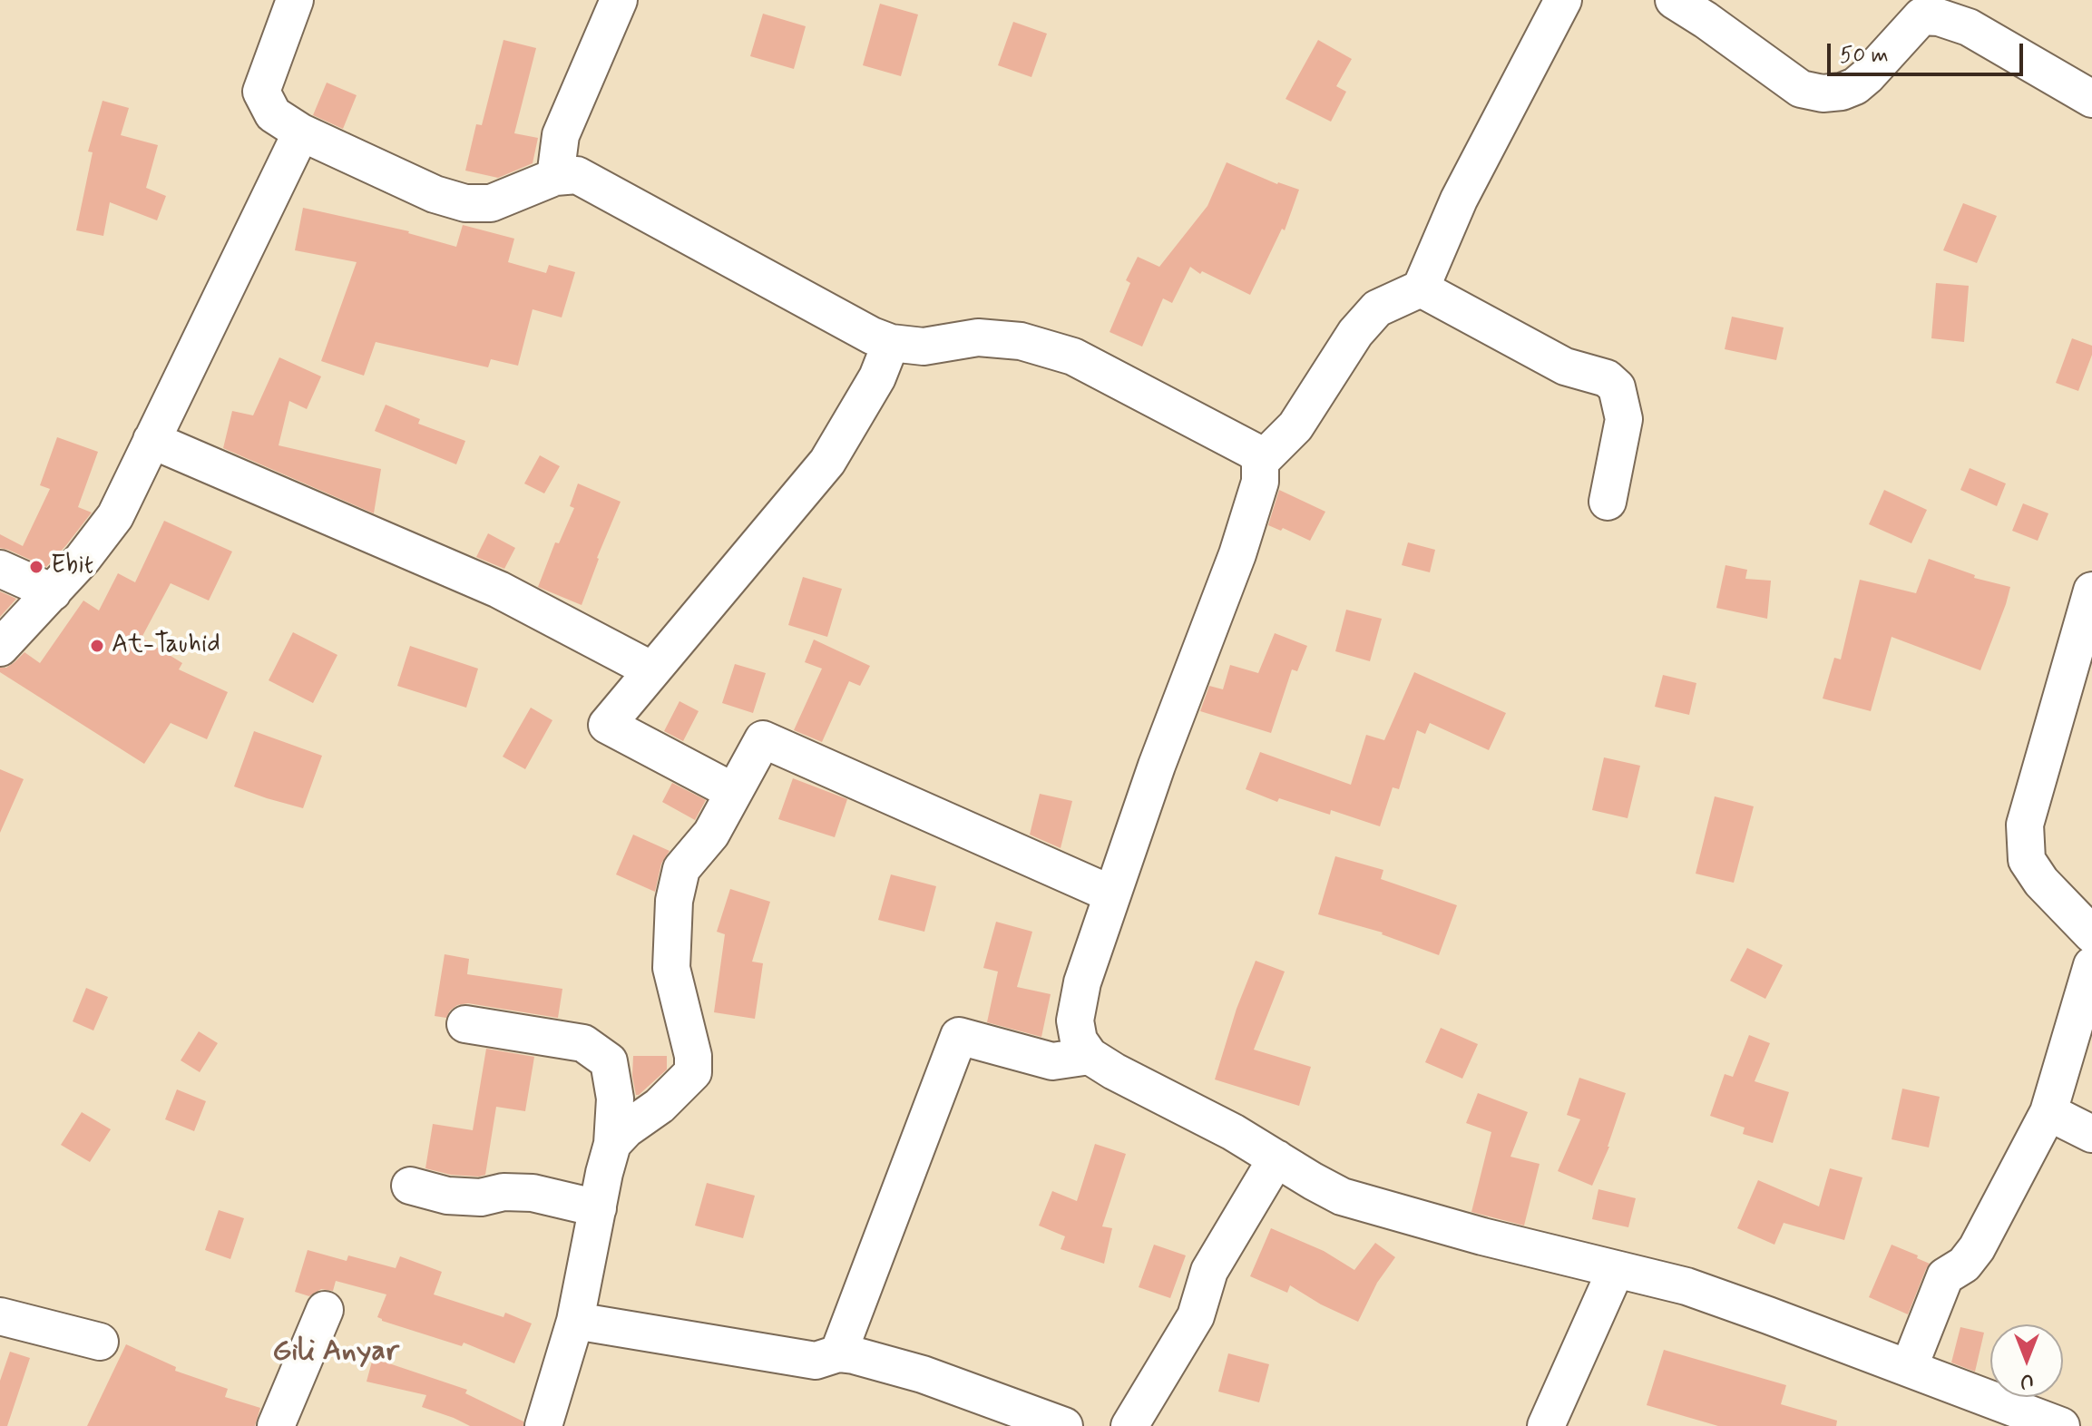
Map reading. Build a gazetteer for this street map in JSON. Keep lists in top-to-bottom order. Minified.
{"districts":["Gili Anyar"],"places":["Ebit","At-Tauhid"],"scale_bar":"50 m","north":"bottom"}
